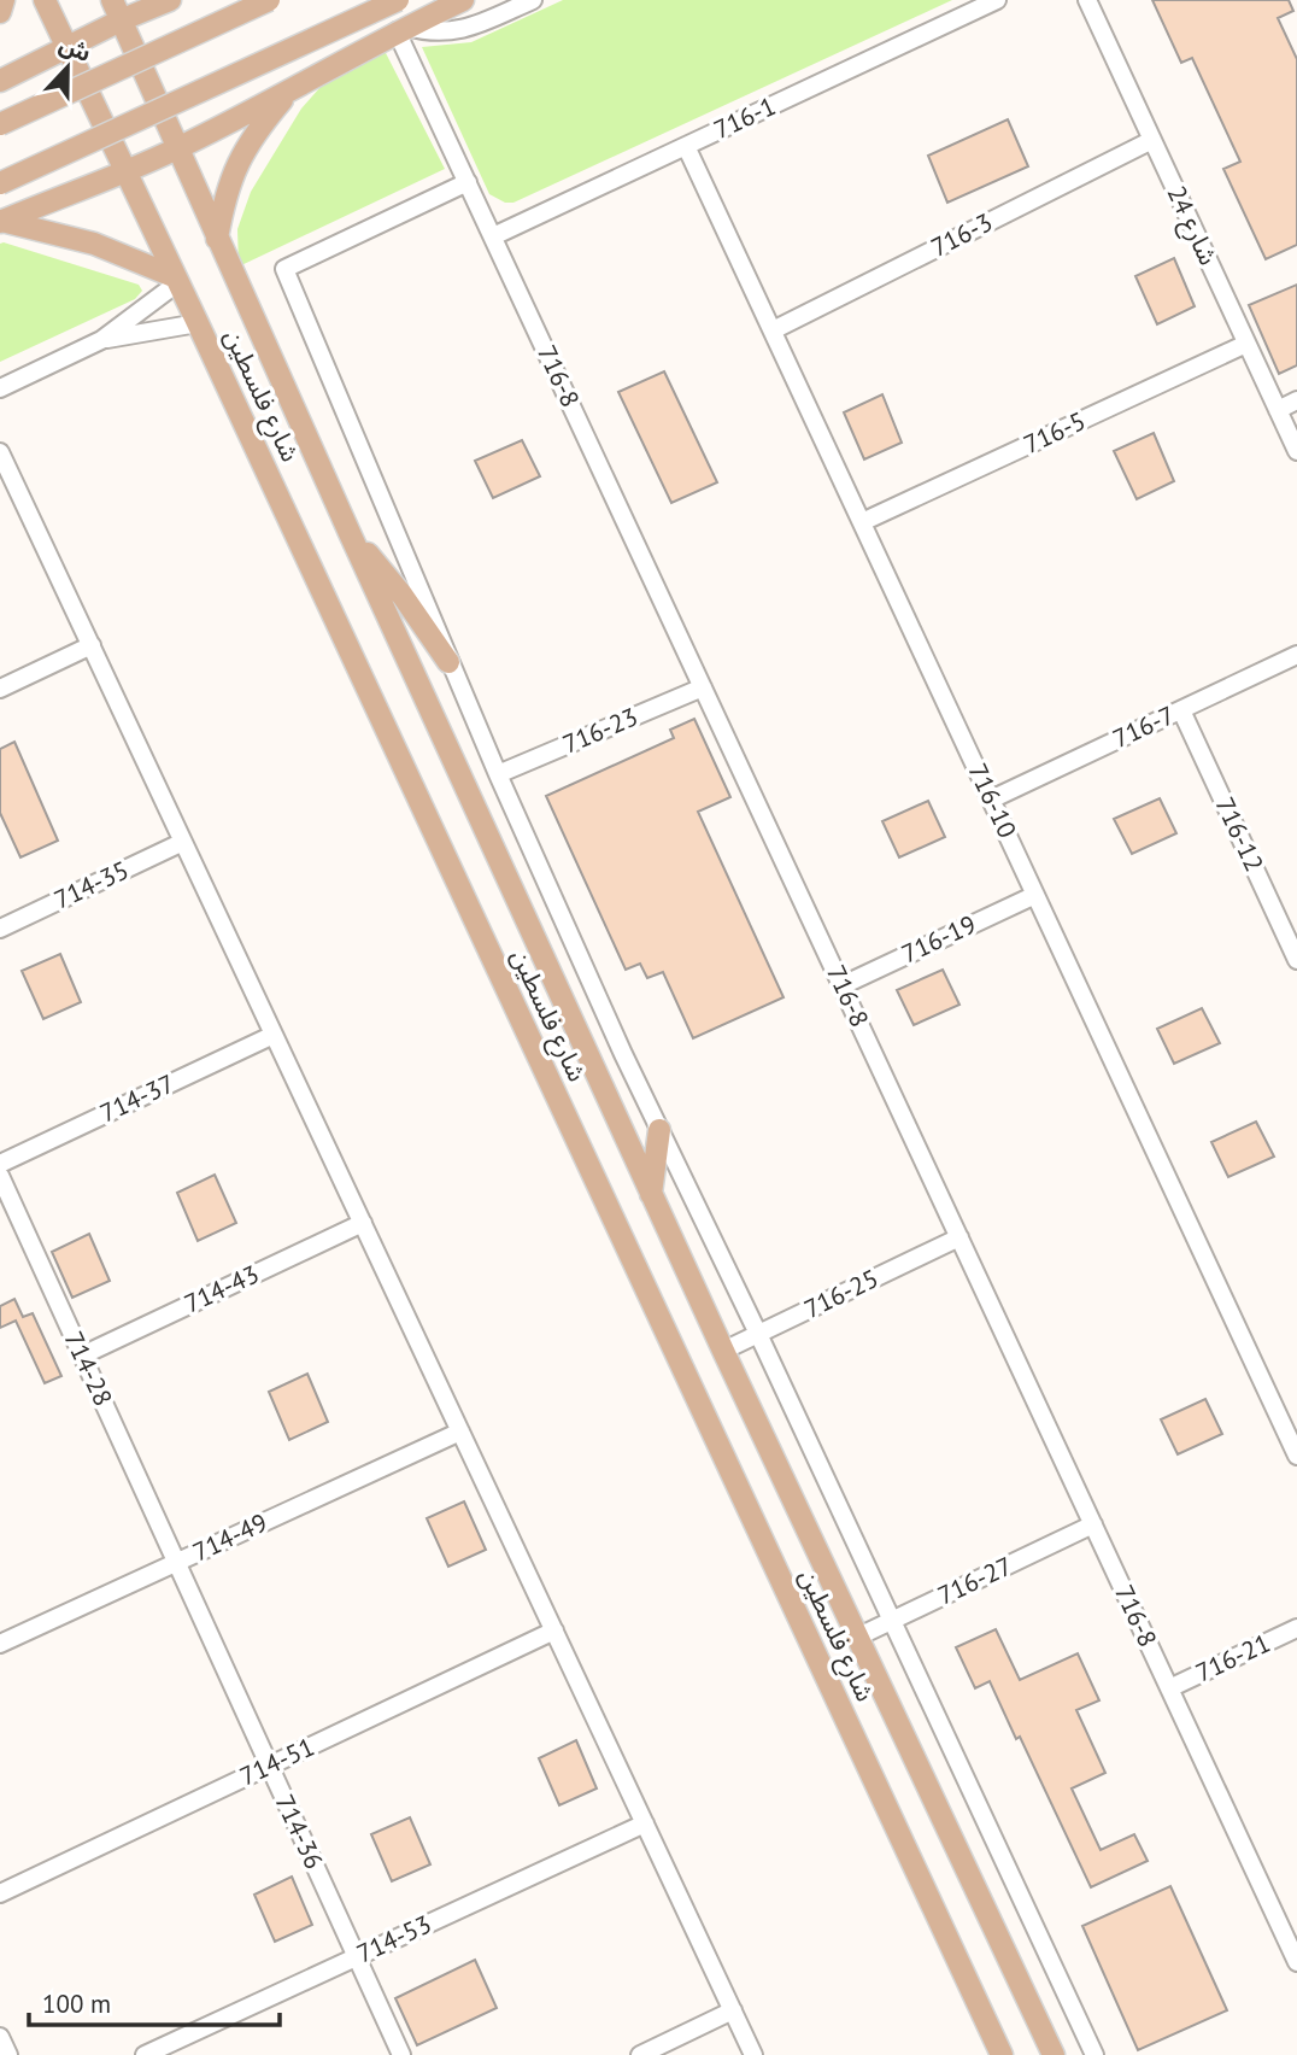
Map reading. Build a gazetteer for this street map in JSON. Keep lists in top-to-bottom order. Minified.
{"streets":{"main road":["شارع فلسطين"],"street":["716-1","شارع 24","716-3","716-8","716-5","716-7","716-23","716-10","716-12","714-35","716-19","714-37","714-43","716-25","714-28","714-49","716-27","716-21","714-51","714-36","714-53"]},"crossings":[["716-1","716-8"],["716-1","716-10"],["شارع 24","716-3"],["شارع 24","716-5"],["716-3","716-10"],["716-8","716-23"],["716-8","716-19"],["716-8","716-25"],["716-8","716-27"],["716-8","716-21"],["شارع فلسطين","716-25"],["شارع فلسطين","716-27"],["716-5","716-10"],["716-7","716-10"],["716-7","716-12"],["716-10","716-19"],["714-43","714-28"],["714-28","714-49"],["714-28","714-36"],["714-49","714-36"],["714-51","714-36"],["714-36","714-53"]],"scale_bar":"100 m","north":"top"}
